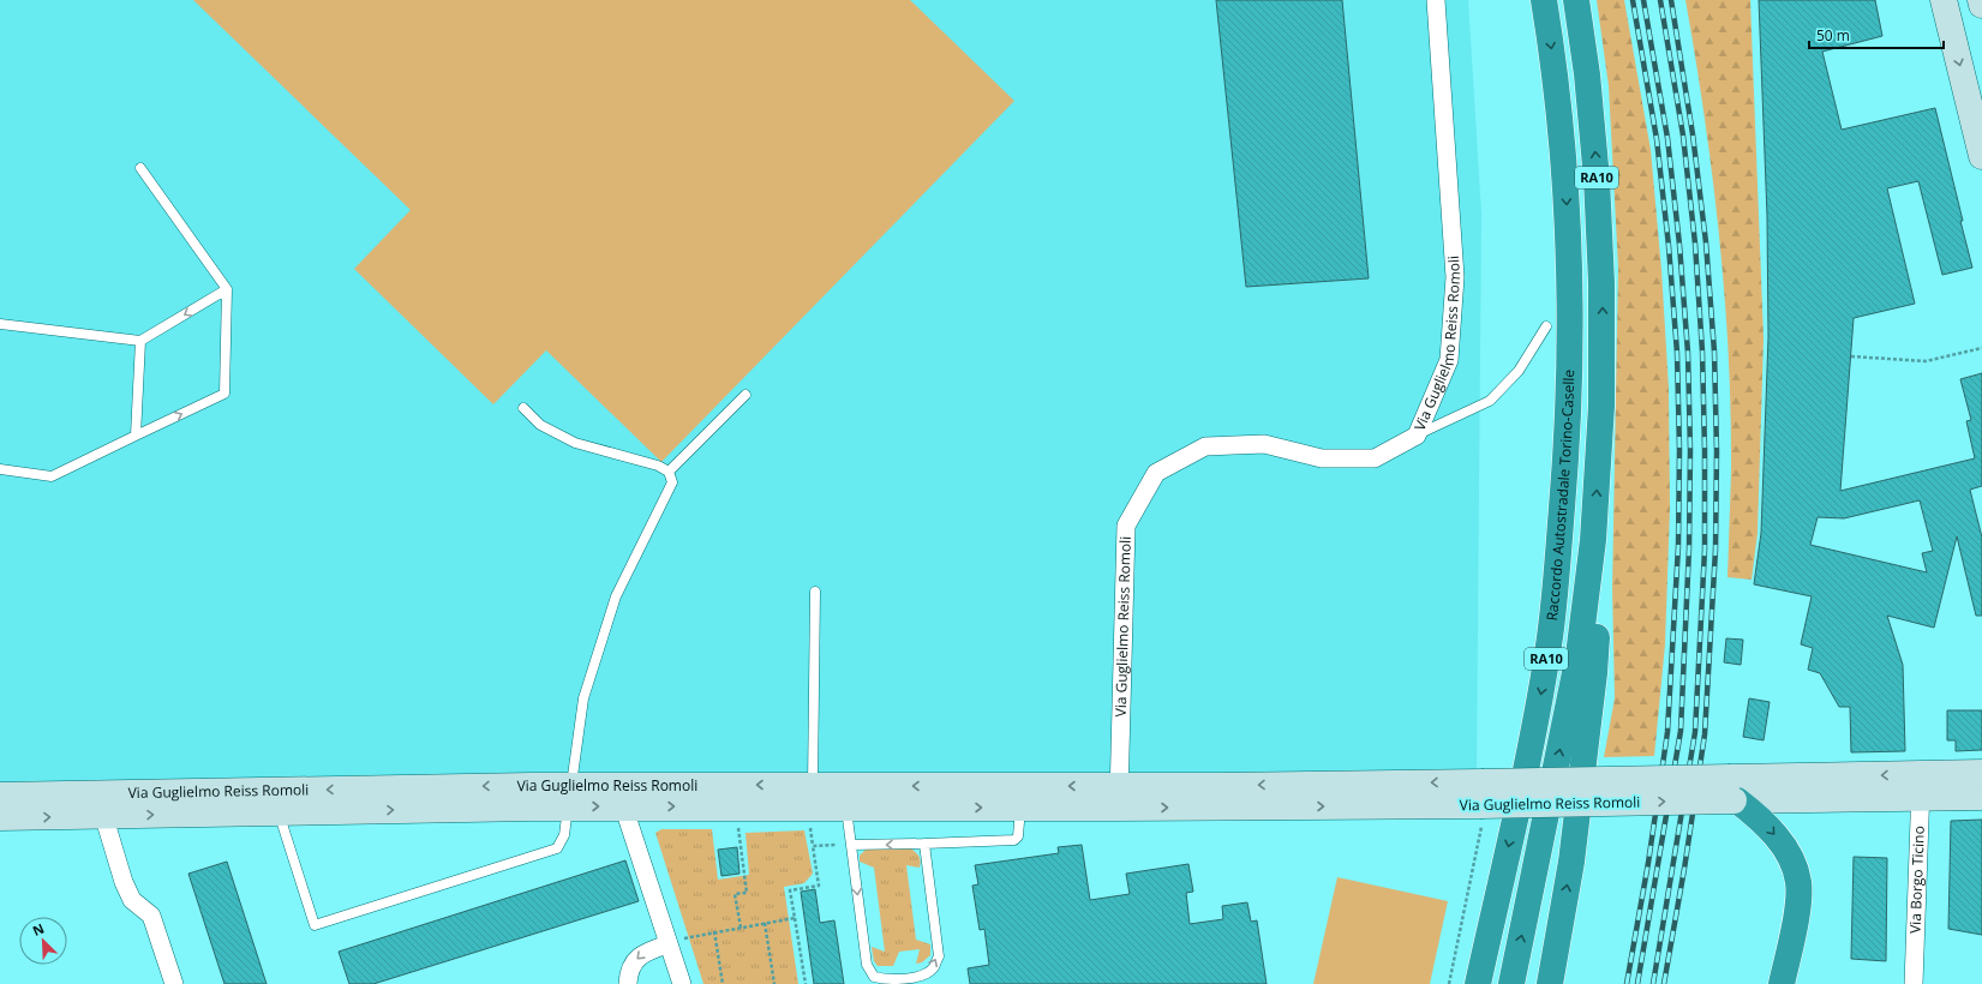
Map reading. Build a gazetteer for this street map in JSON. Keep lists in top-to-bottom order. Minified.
{"streets":{"highway":["RA10","Raccordo Autostradale Torino-Caselle"],"main road":["Via Guglielmo Reiss Romoli"],"street":["Via Borgo Ticino"]},"crossings":[["Via Guglielmo Reiss Romoli","Via Borgo Ticino"]],"scale_bar":"50 m","north":"top left"}
